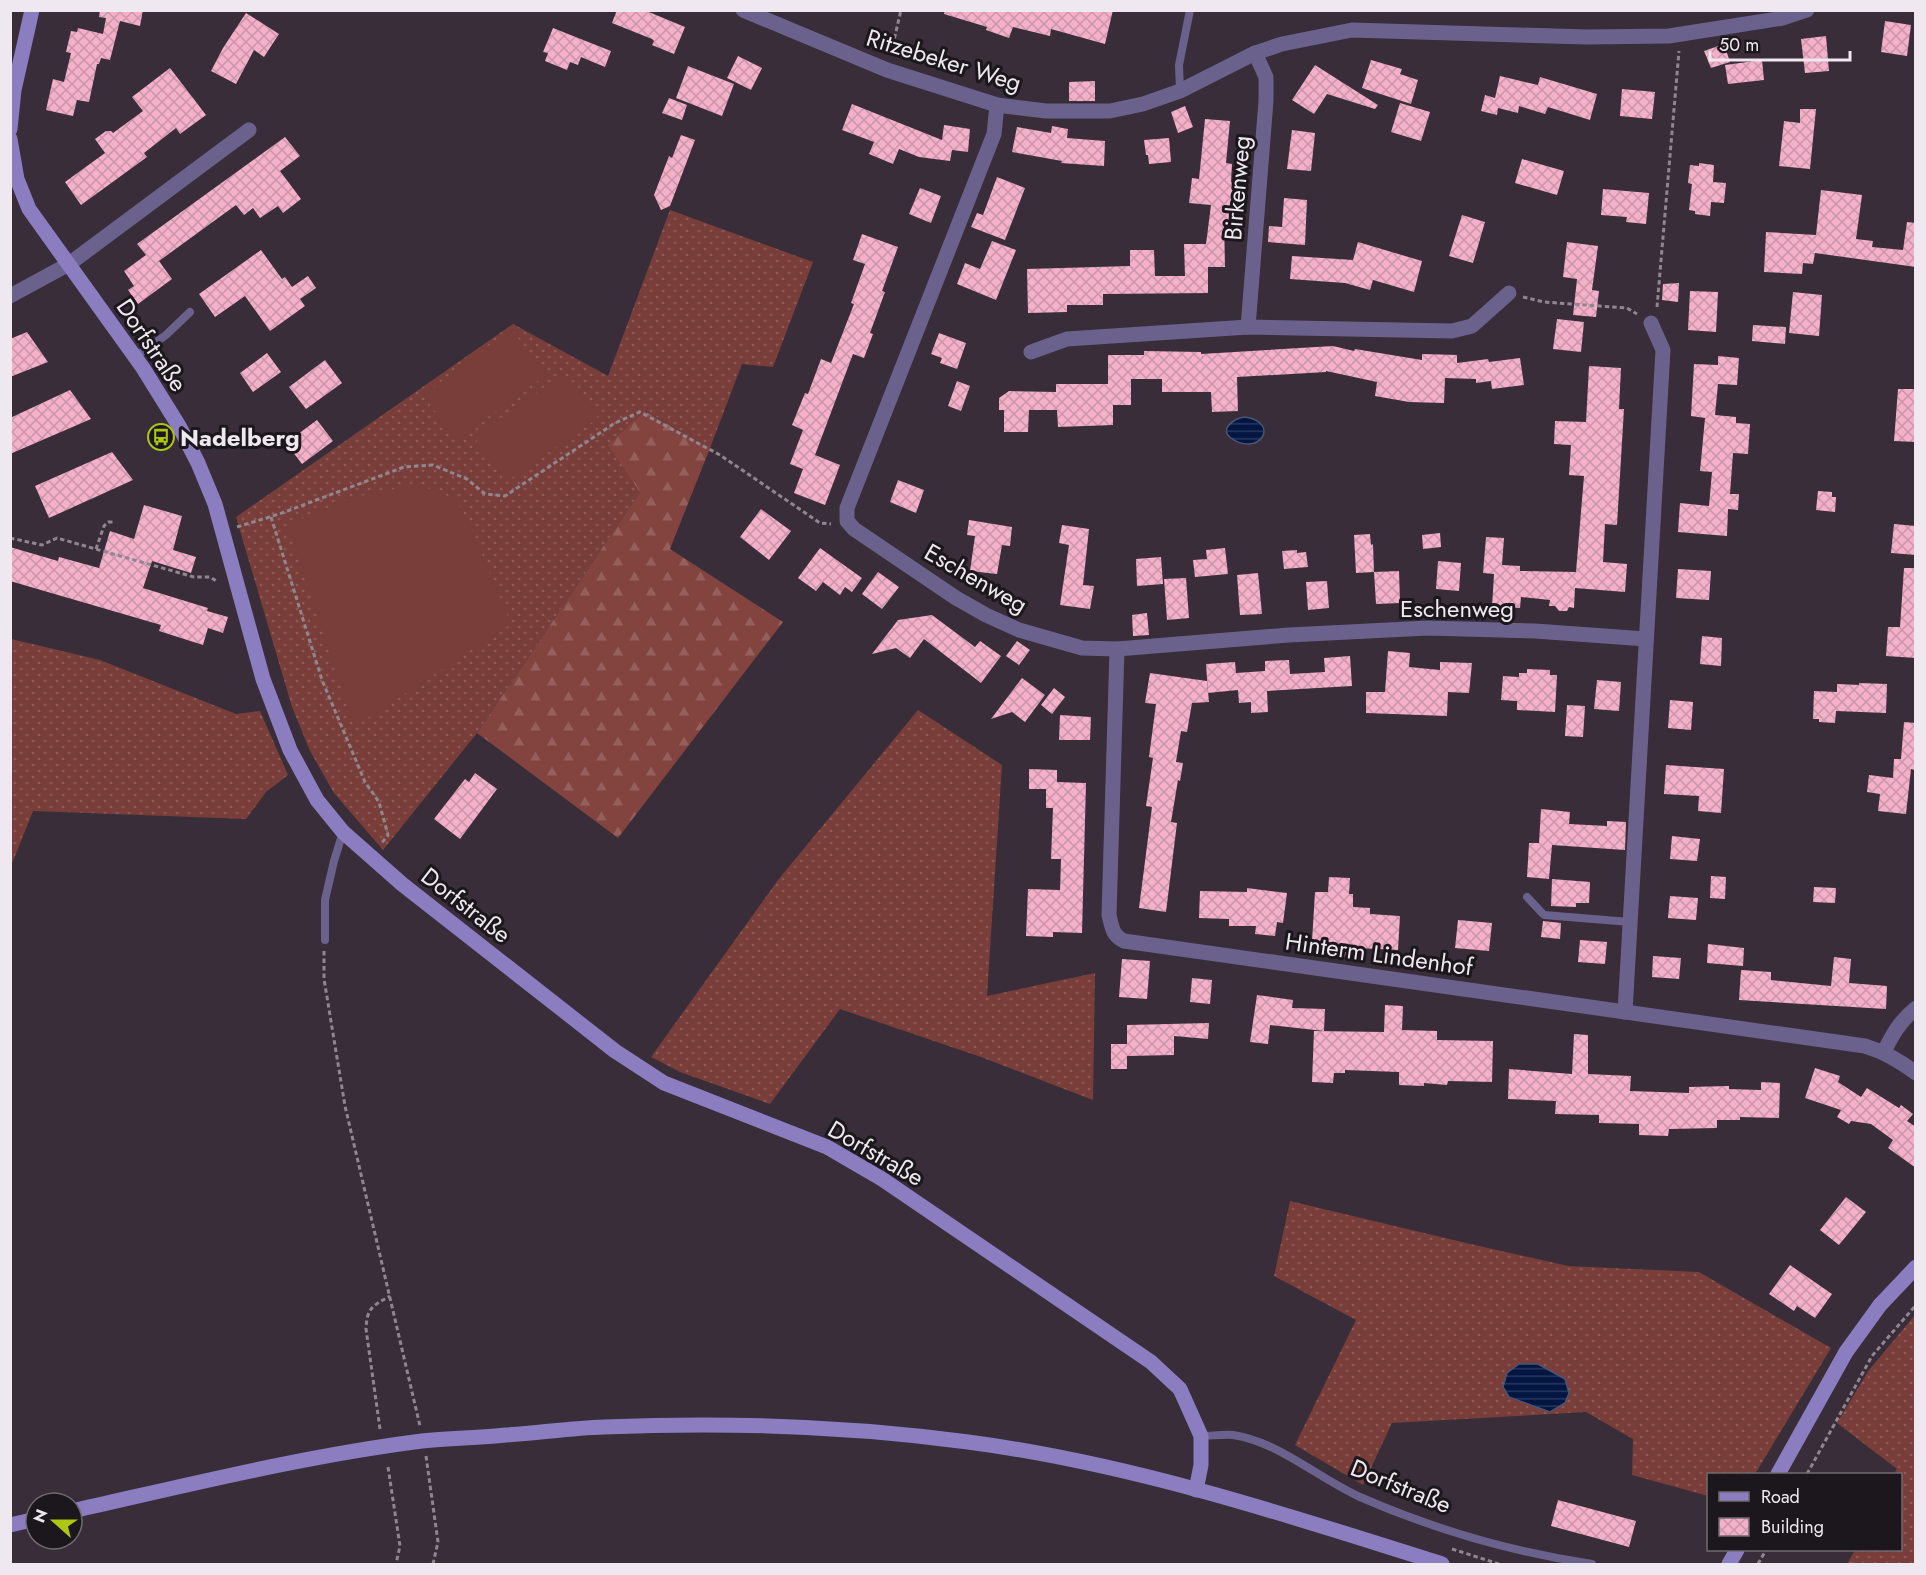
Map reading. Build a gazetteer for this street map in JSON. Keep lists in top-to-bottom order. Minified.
{"streets":{"street":["Ritzebeker Weg","Birkenweg","Dorfstraße","Eschenweg","Hinterm Lindenhof"]},"crossings":[["Ritzebeker Weg","Birkenweg"],["Eschenweg","Hinterm Lindenhof"]],"places":{"bus stop":["Nadelberg"]},"legend":["Road","Building"],"scale_bar":"50 m","north":"left"}
